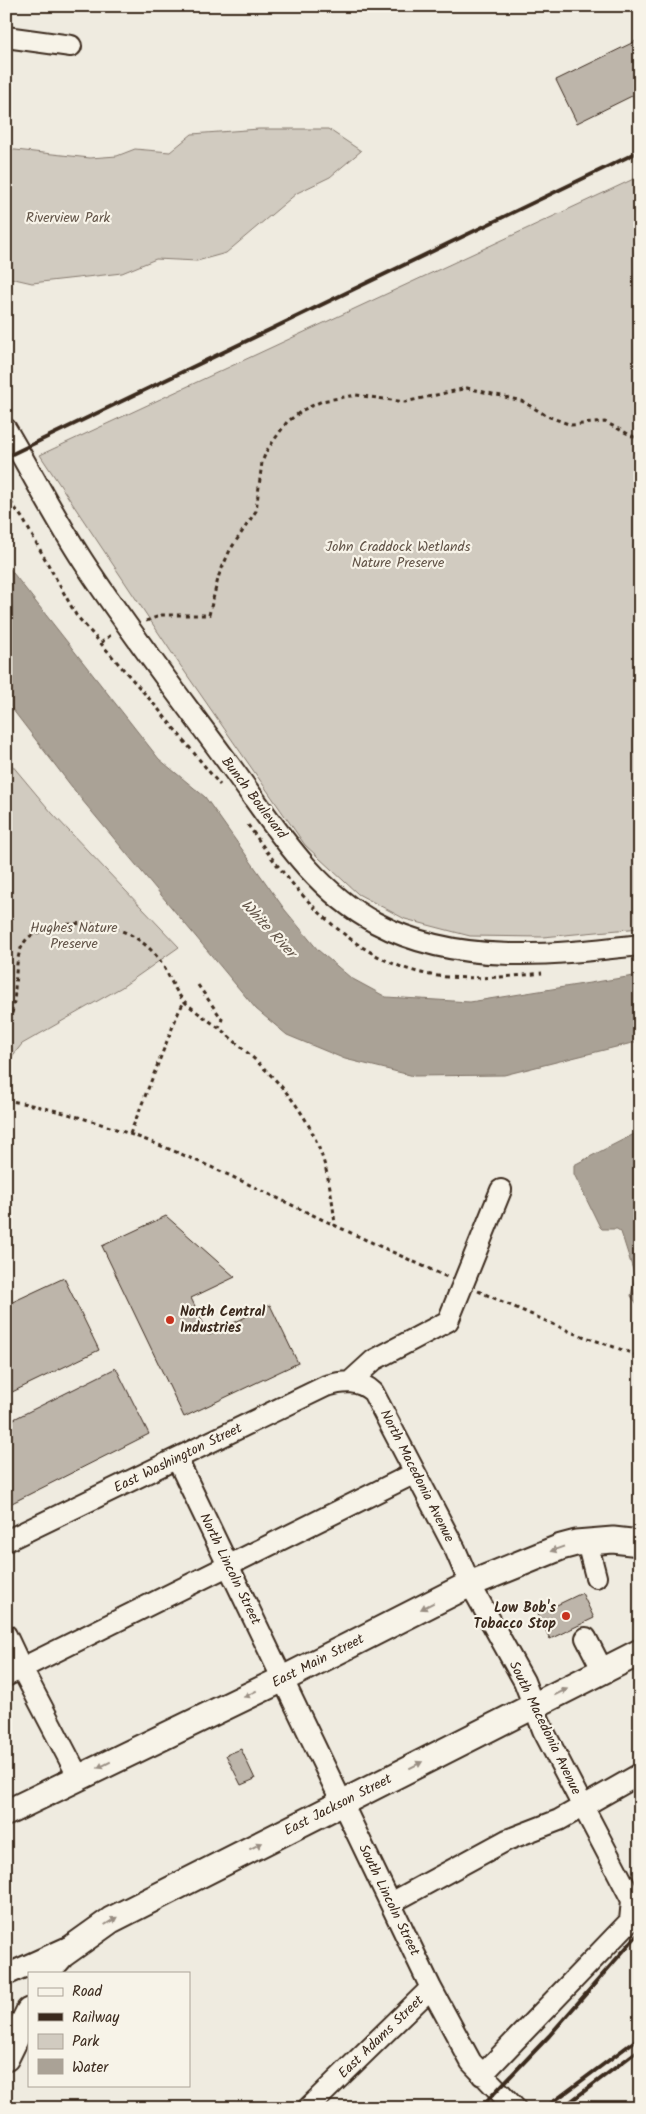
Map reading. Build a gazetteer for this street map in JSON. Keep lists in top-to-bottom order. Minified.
{"streets":{"main road":["East Main Street","East Jackson Street"],"street":["Bunch Boulevard","East Washington Street","North Macedonia Avenue","North Lincoln Street","South Macedonia Avenue","South Lincoln Street","East Adams Street"]},"crossings":[["East Washington Street","North Macedonia Avenue"],["East Washington Street","North Lincoln Street"],["North Macedonia Avenue","East Main Street"],["North Macedonia Avenue","South Macedonia Avenue"],["North Lincoln Street","East Main Street"],["North Lincoln Street","South Lincoln Street"],["East Main Street","South Macedonia Avenue"],["East Main Street","South Lincoln Street"],["South Macedonia Avenue","East Jackson Street"],["South Macedonia Avenue","South Lincoln Street"],["East Jackson Street","South Lincoln Street"],["South Lincoln Street","East Adams Street"]],"one_way":["East Main Street","East Jackson Street"],"water":["White River"],"parks":["Riverview Park","John Craddock Wetlands Nature Preserve","Hughes Nature Preserve"],"places":["North Central Industries","Low Bob's Tobacco Stop"],"legend":["Road","Railway","Park","Water"]}
